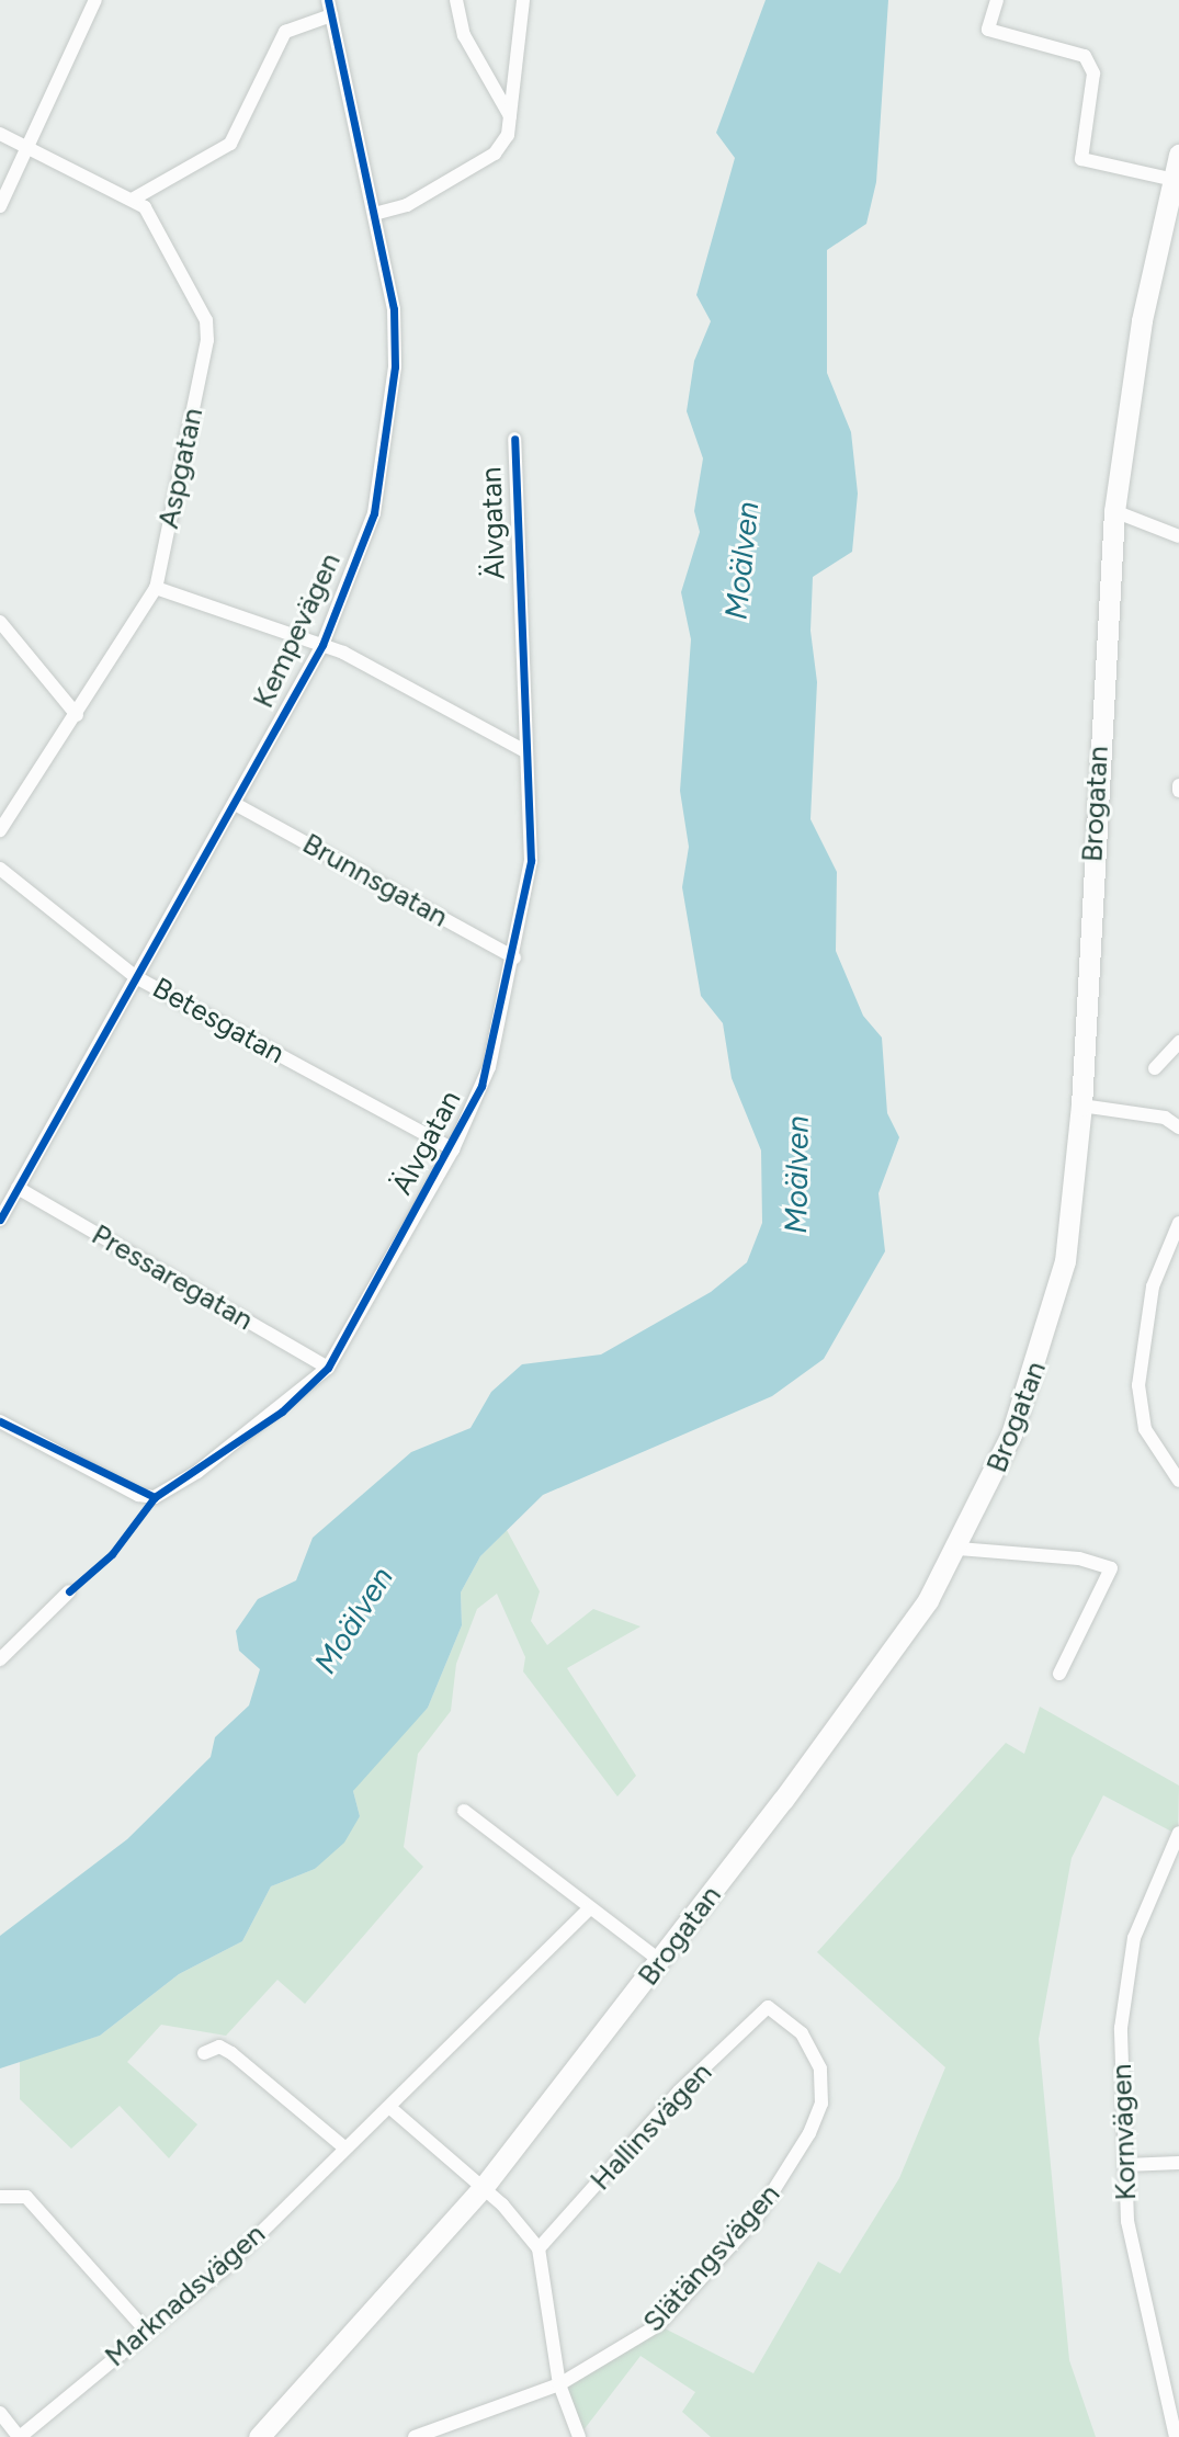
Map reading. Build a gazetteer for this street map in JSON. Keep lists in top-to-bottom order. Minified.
{"streets":{"main road":["Brogatan"],"street":["Aspgatan","Älvgatan","Kempevägen","Brunnsgatan","Betesgatan","Pressaregatan","Hallinsvägen","Kornvägen","Slätängsvägen","Marknadsvägen"]},"crossings":[["Älvgatan","Brunnsgatan"],["Älvgatan","Betesgatan"],["Älvgatan","Pressaregatan"],["Kempevägen","Brunnsgatan"],["Kempevägen","Betesgatan"],["Kempevägen","Pressaregatan"],["Hallinsvägen","Slätängsvägen"]],"water":["Moälven"]}
